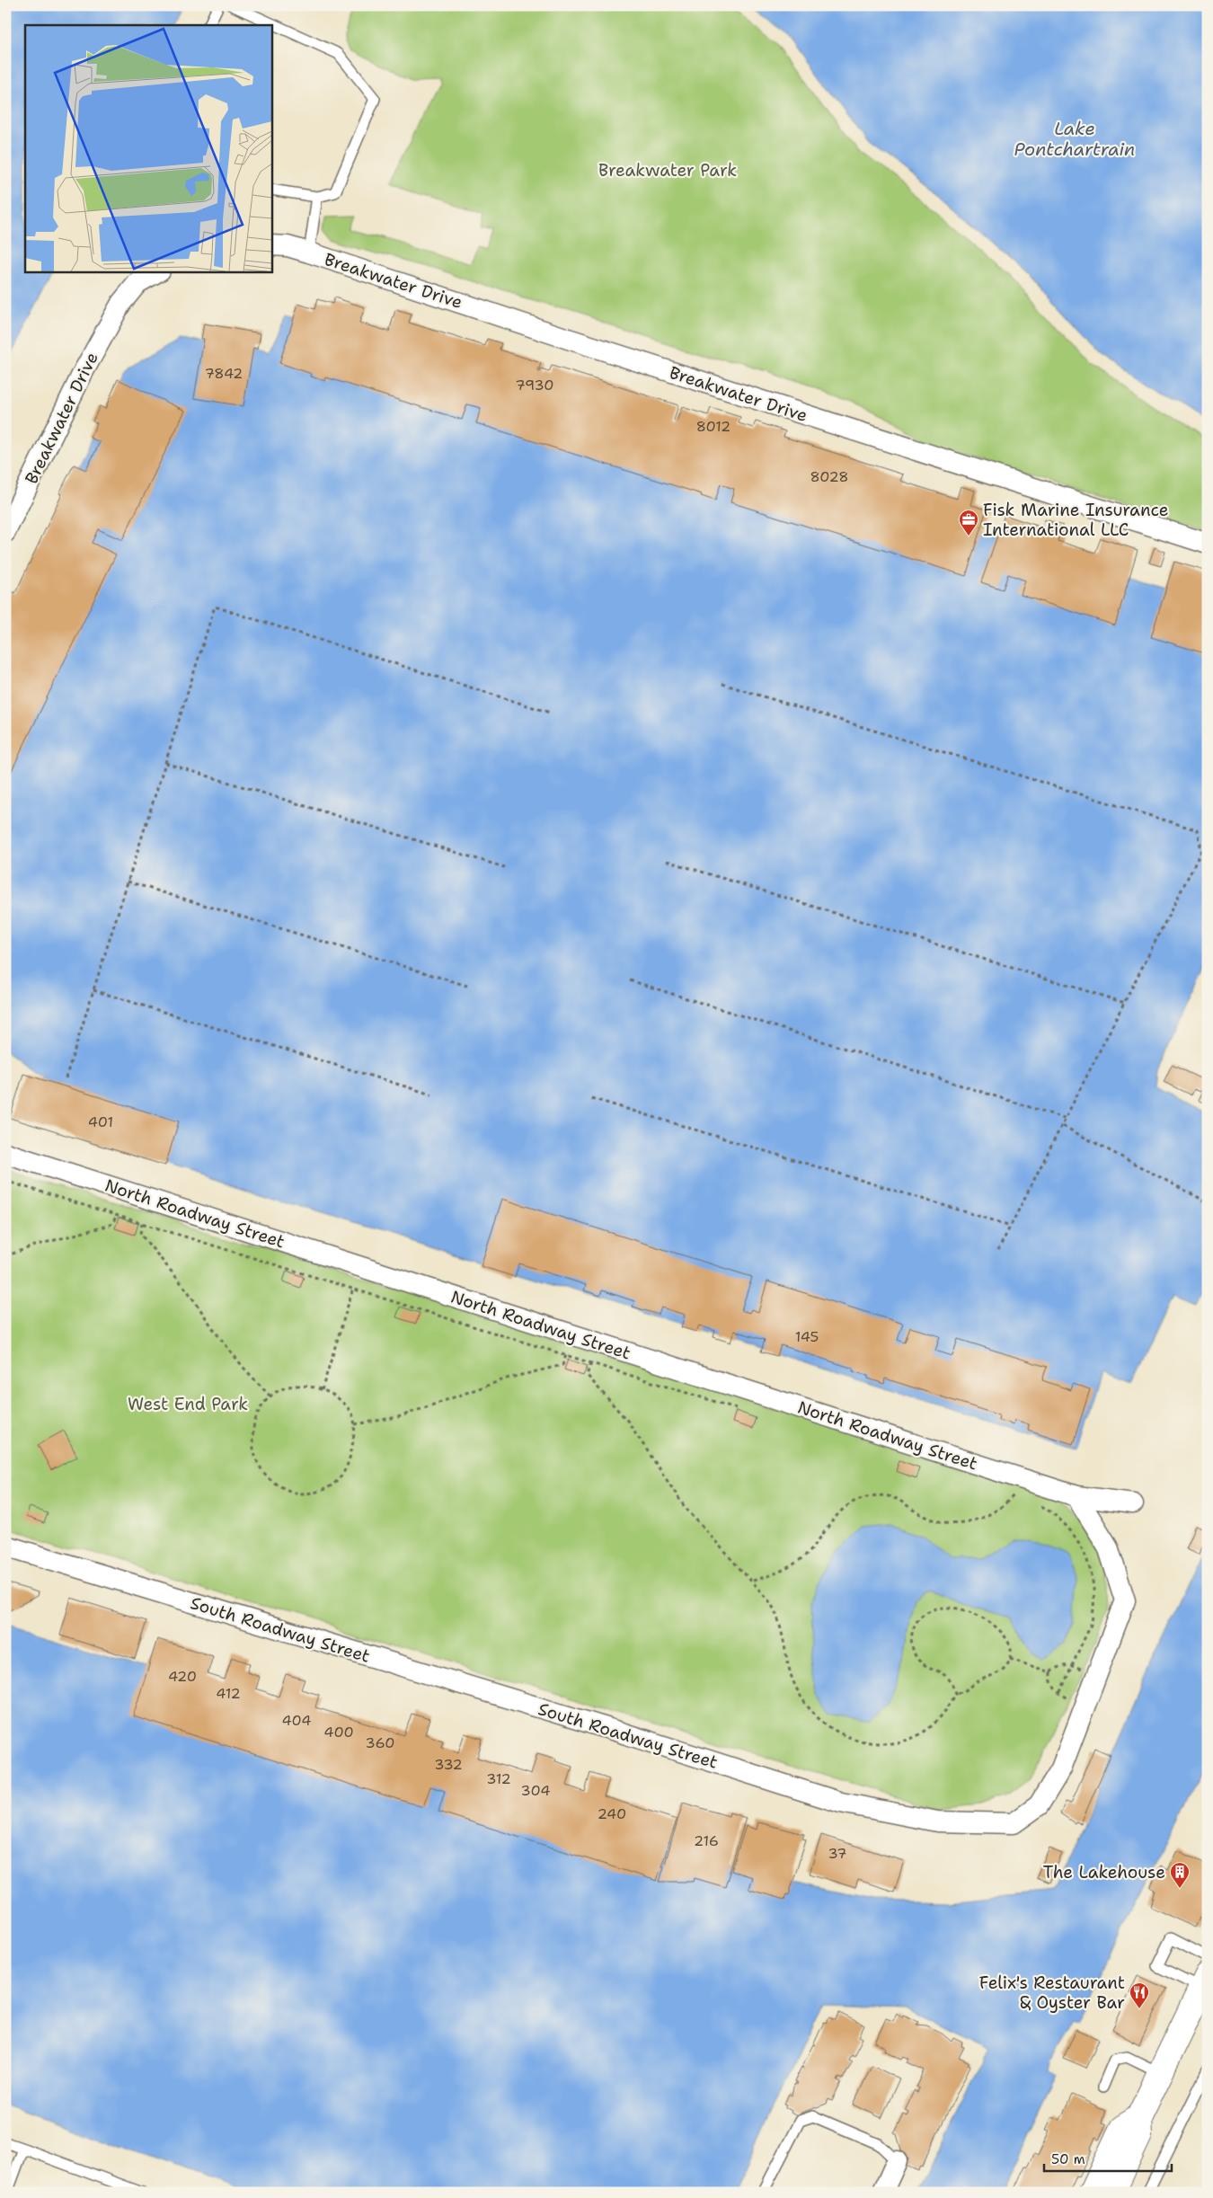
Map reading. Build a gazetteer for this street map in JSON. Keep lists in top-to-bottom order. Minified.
{"streets":{"street":["Breakwater Drive","North Roadway Street","South Roadway Street"]},"crossings":[["North Roadway Street","South Roadway Street"]],"water":["Lake Pontchartrain"],"parks":["Breakwater Park","West End Park"],"places":{"office":["Fisk Marine Insurance International LLC"],"building":["The Lakehouse"],"restaurant":["Felix's Restaurant & Oyster Bar"]},"house_numbers":["7842","7930","8012","8028","401","145","420","412","404","400","360","332","312","304","240","216","37"],"scale_bar":"50 m"}
